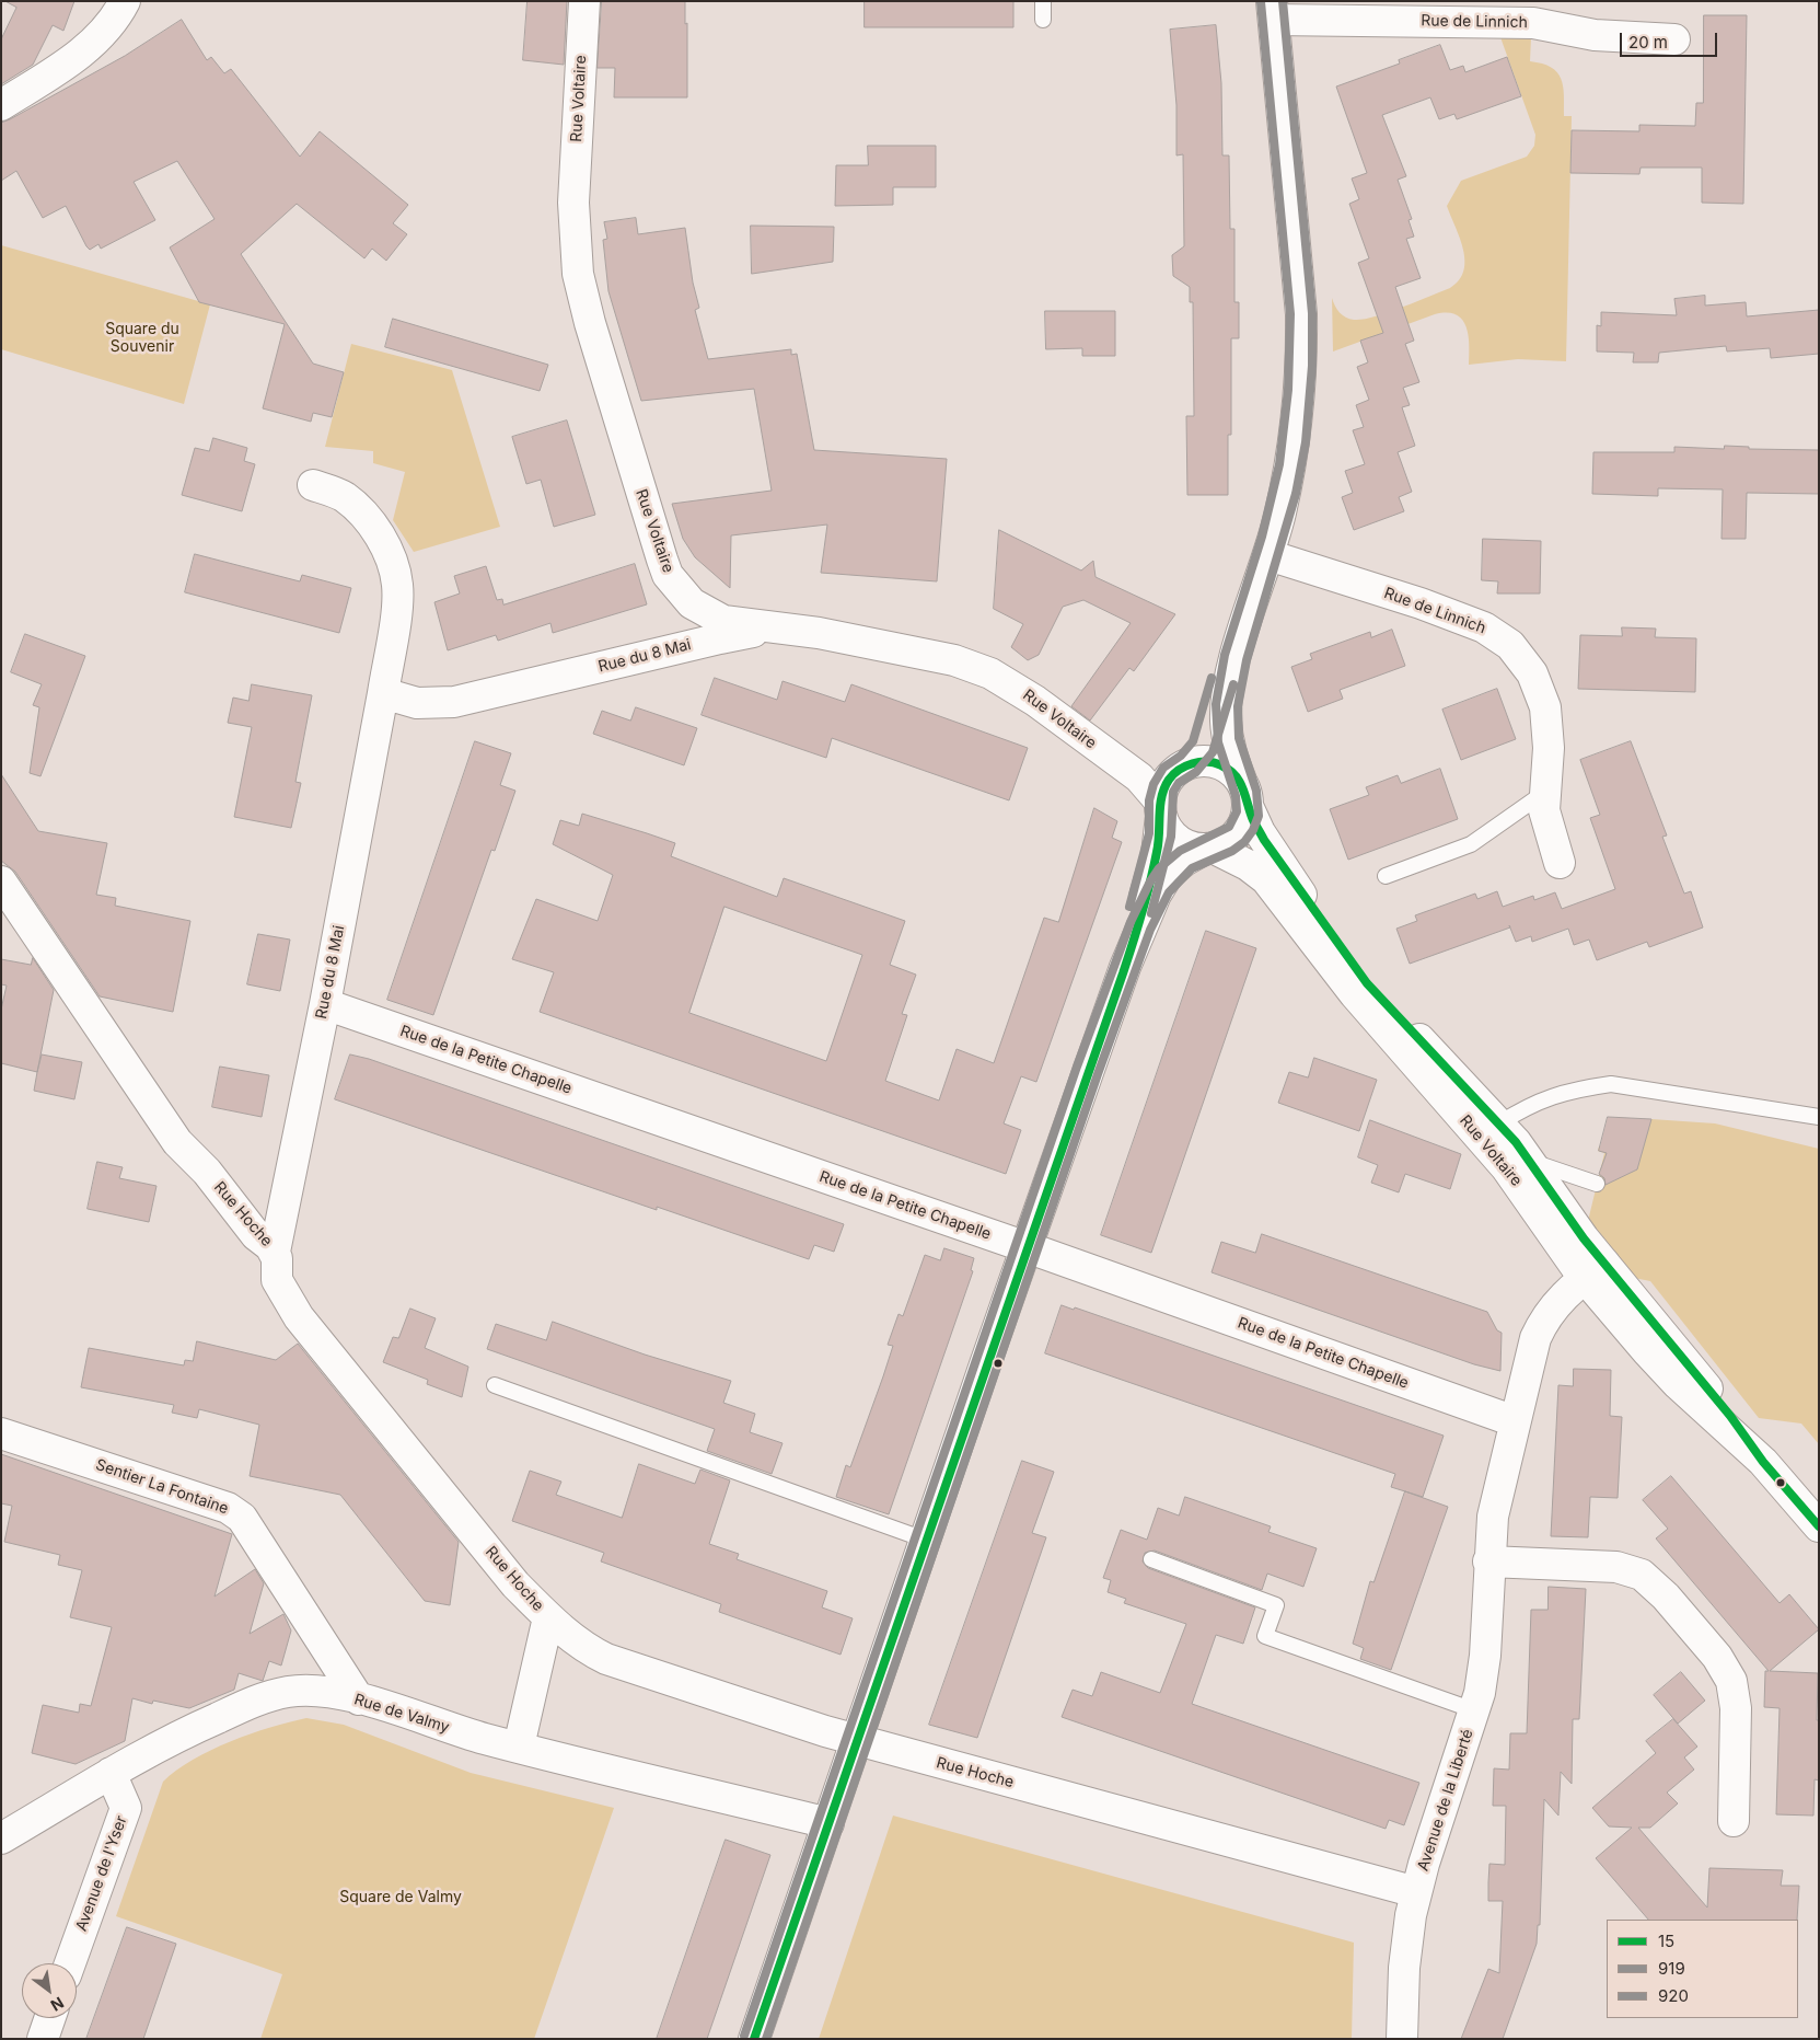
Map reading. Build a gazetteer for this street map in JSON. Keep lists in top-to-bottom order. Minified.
{"streets":{"street":["Rue de Linnich","Rue Voltaire","Rue du 8 Mai","Rue de la Petite Chapelle","Rue Hoche","Sentier La Fontaine","Rue de Valmy","Avenue de la Liberté","Avenue de l'Yser"]},"crossings":[["Rue de Linnich","Rue Voltaire"],["Rue Voltaire","Rue du 8 Mai"],["Rue Voltaire","Avenue de la Liberté"],["Rue du 8 Mai","Rue de la Petite Chapelle"],["Rue du 8 Mai","Rue Hoche"],["Rue de la Petite Chapelle","Avenue de la Liberté"],["Rue Hoche","Rue de Valmy"],["Rue Hoche","Avenue de la Liberté"],["Sentier La Fontaine","Rue de Valmy"],["Rue de Valmy","Avenue de l'Yser"]],"parks":["Square du Souvenir","Square de Valmy"],"lines":["transit line 919","transit line 920","transit line 15"],"legend":["15","919","920"],"scale_bar":"20 m","north":"bottom right"}
